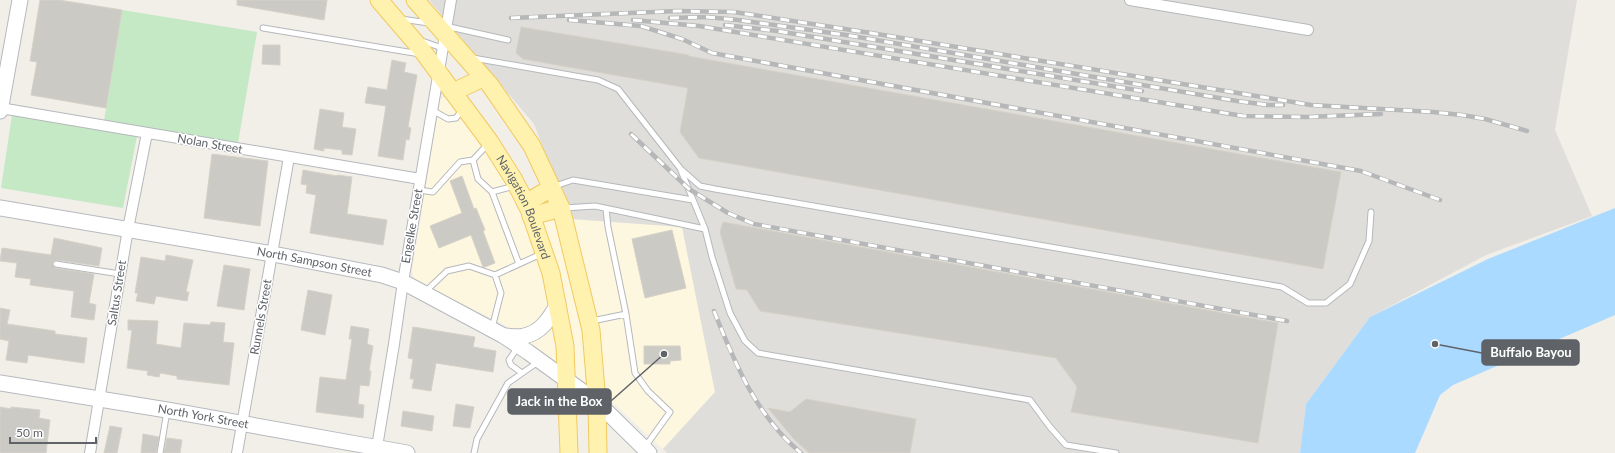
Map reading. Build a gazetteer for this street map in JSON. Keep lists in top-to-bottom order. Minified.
{"streets":{"main road":["Navigation Boulevard","North Sampson Street","North York Street"],"street":["Nolan Street","Engelke Street","Saltus Street","Runnels Street"]},"crossings":[["Nolan Street","Engelke Street"],["Nolan Street","Saltus Street"],["Nolan Street","Runnels Street"],["Navigation Boulevard","Engelke Street"],["Navigation Boulevard","North Sampson Street"],["Engelke Street","North Sampson Street"],["Engelke Street","North York Street"],["North Sampson Street","Saltus Street"],["North Sampson Street","Runnels Street"],["Saltus Street","North York Street"],["Runnels Street","North York Street"]],"places":["Buffalo Bayou","Jack in the Box"],"scale_bar":"50 m"}
